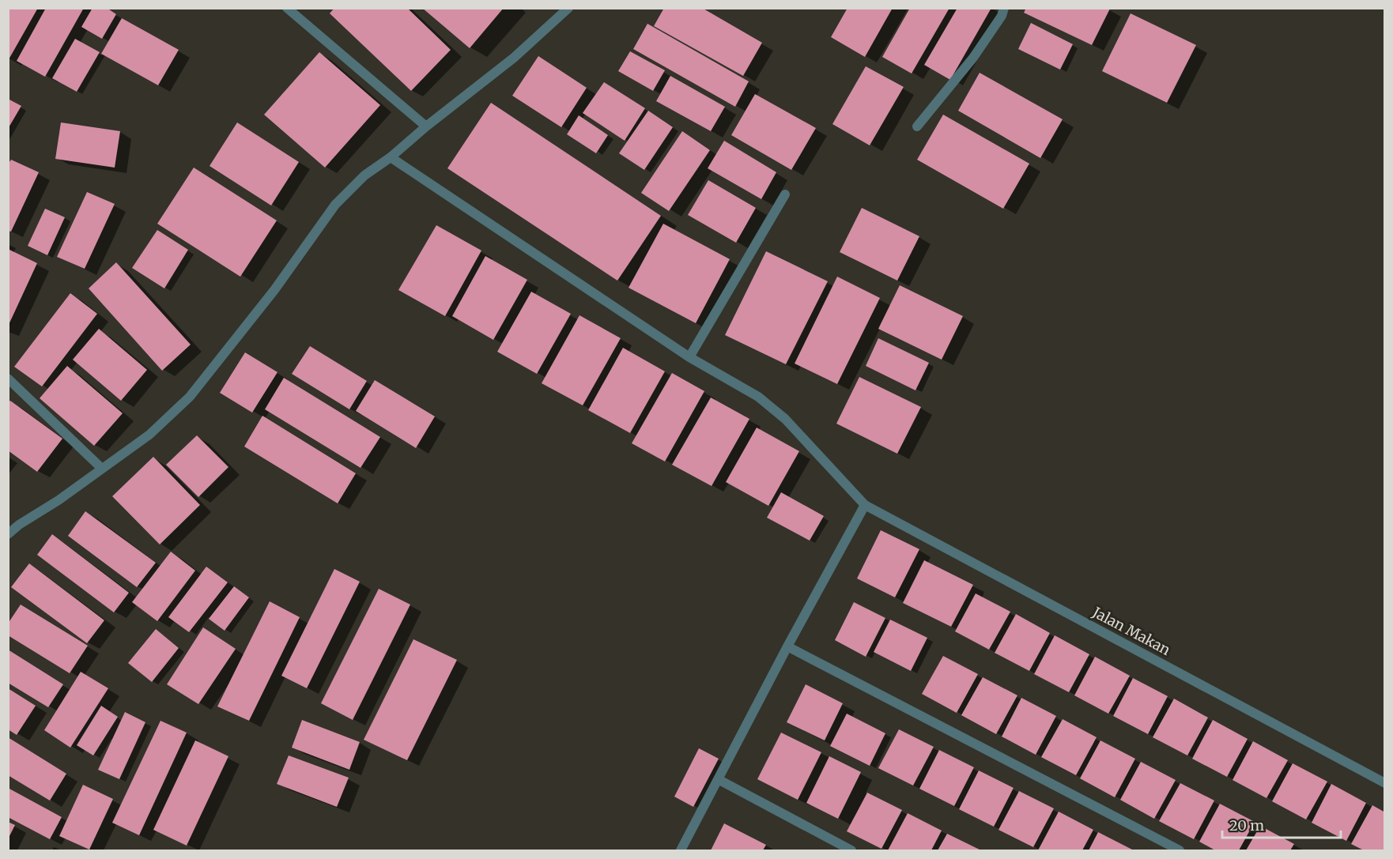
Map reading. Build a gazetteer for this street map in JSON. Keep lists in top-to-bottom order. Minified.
{"streets":{"street":["Jalan Makan"]},"scale_bar":"20 m"}
